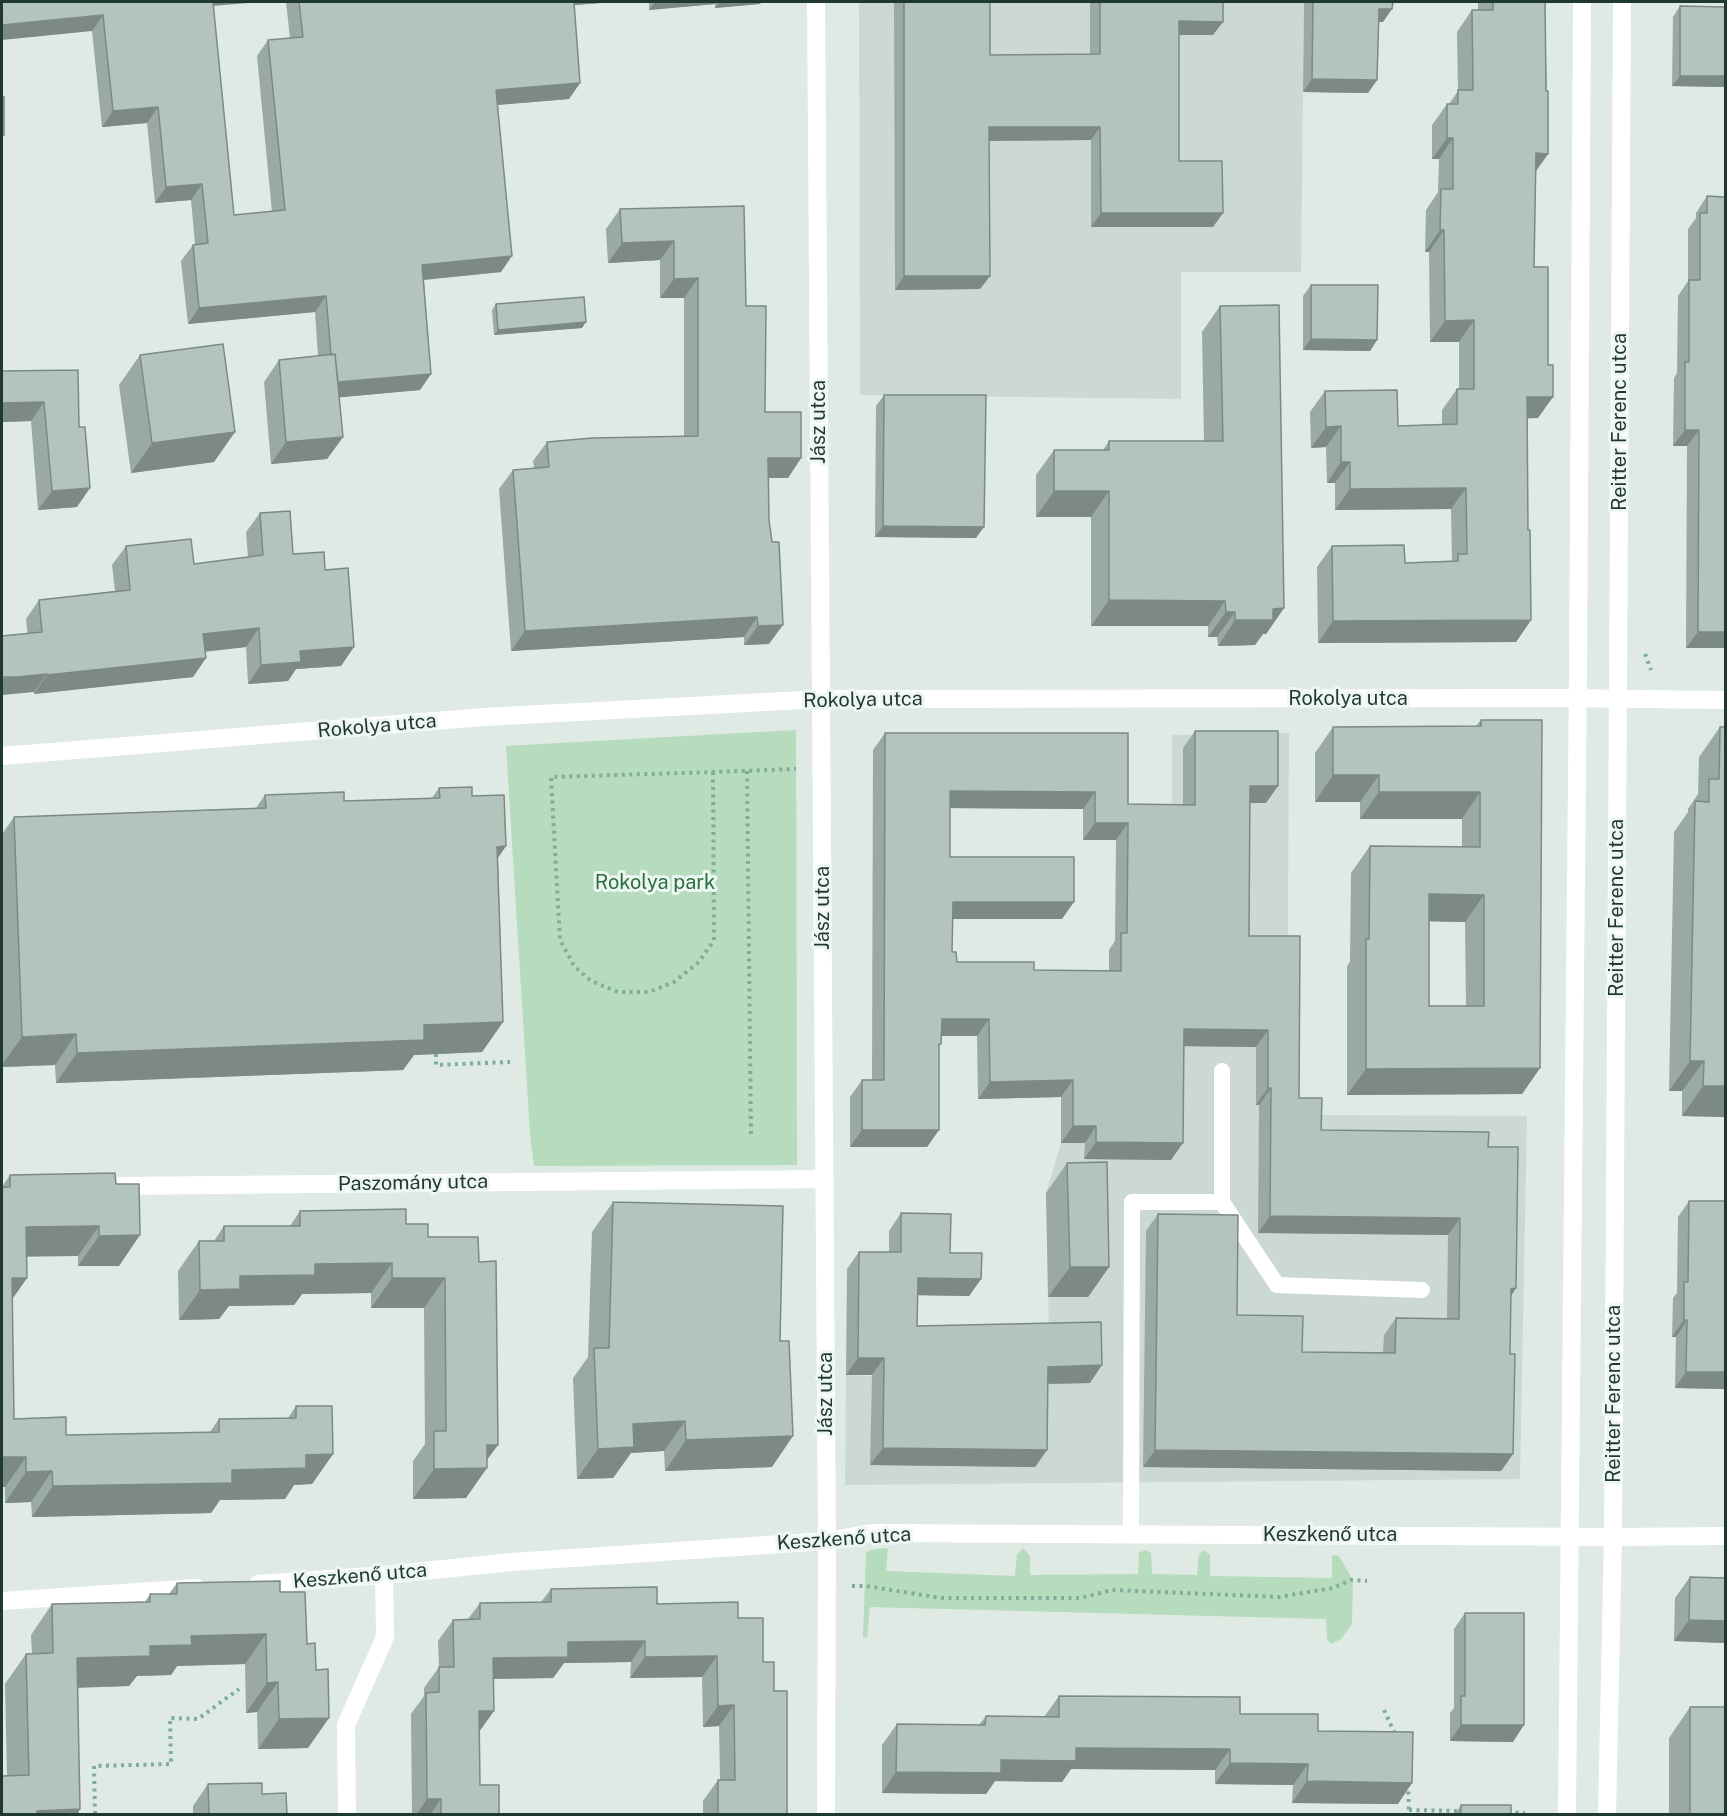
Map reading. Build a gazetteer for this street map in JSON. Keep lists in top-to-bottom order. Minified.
{"streets":{"street":["Jász utca","Reitter Ferenc utca","Rokolya utca","Paszomány utca","Keszkenő utca"]},"crossings":[["Jász utca","Rokolya utca"],["Jász utca","Paszomány utca"],["Jász utca","Keszkenő utca"],["Reitter Ferenc utca","Rokolya utca"],["Reitter Ferenc utca","Keszkenő utca"]],"parks":["Rokolya park"]}
